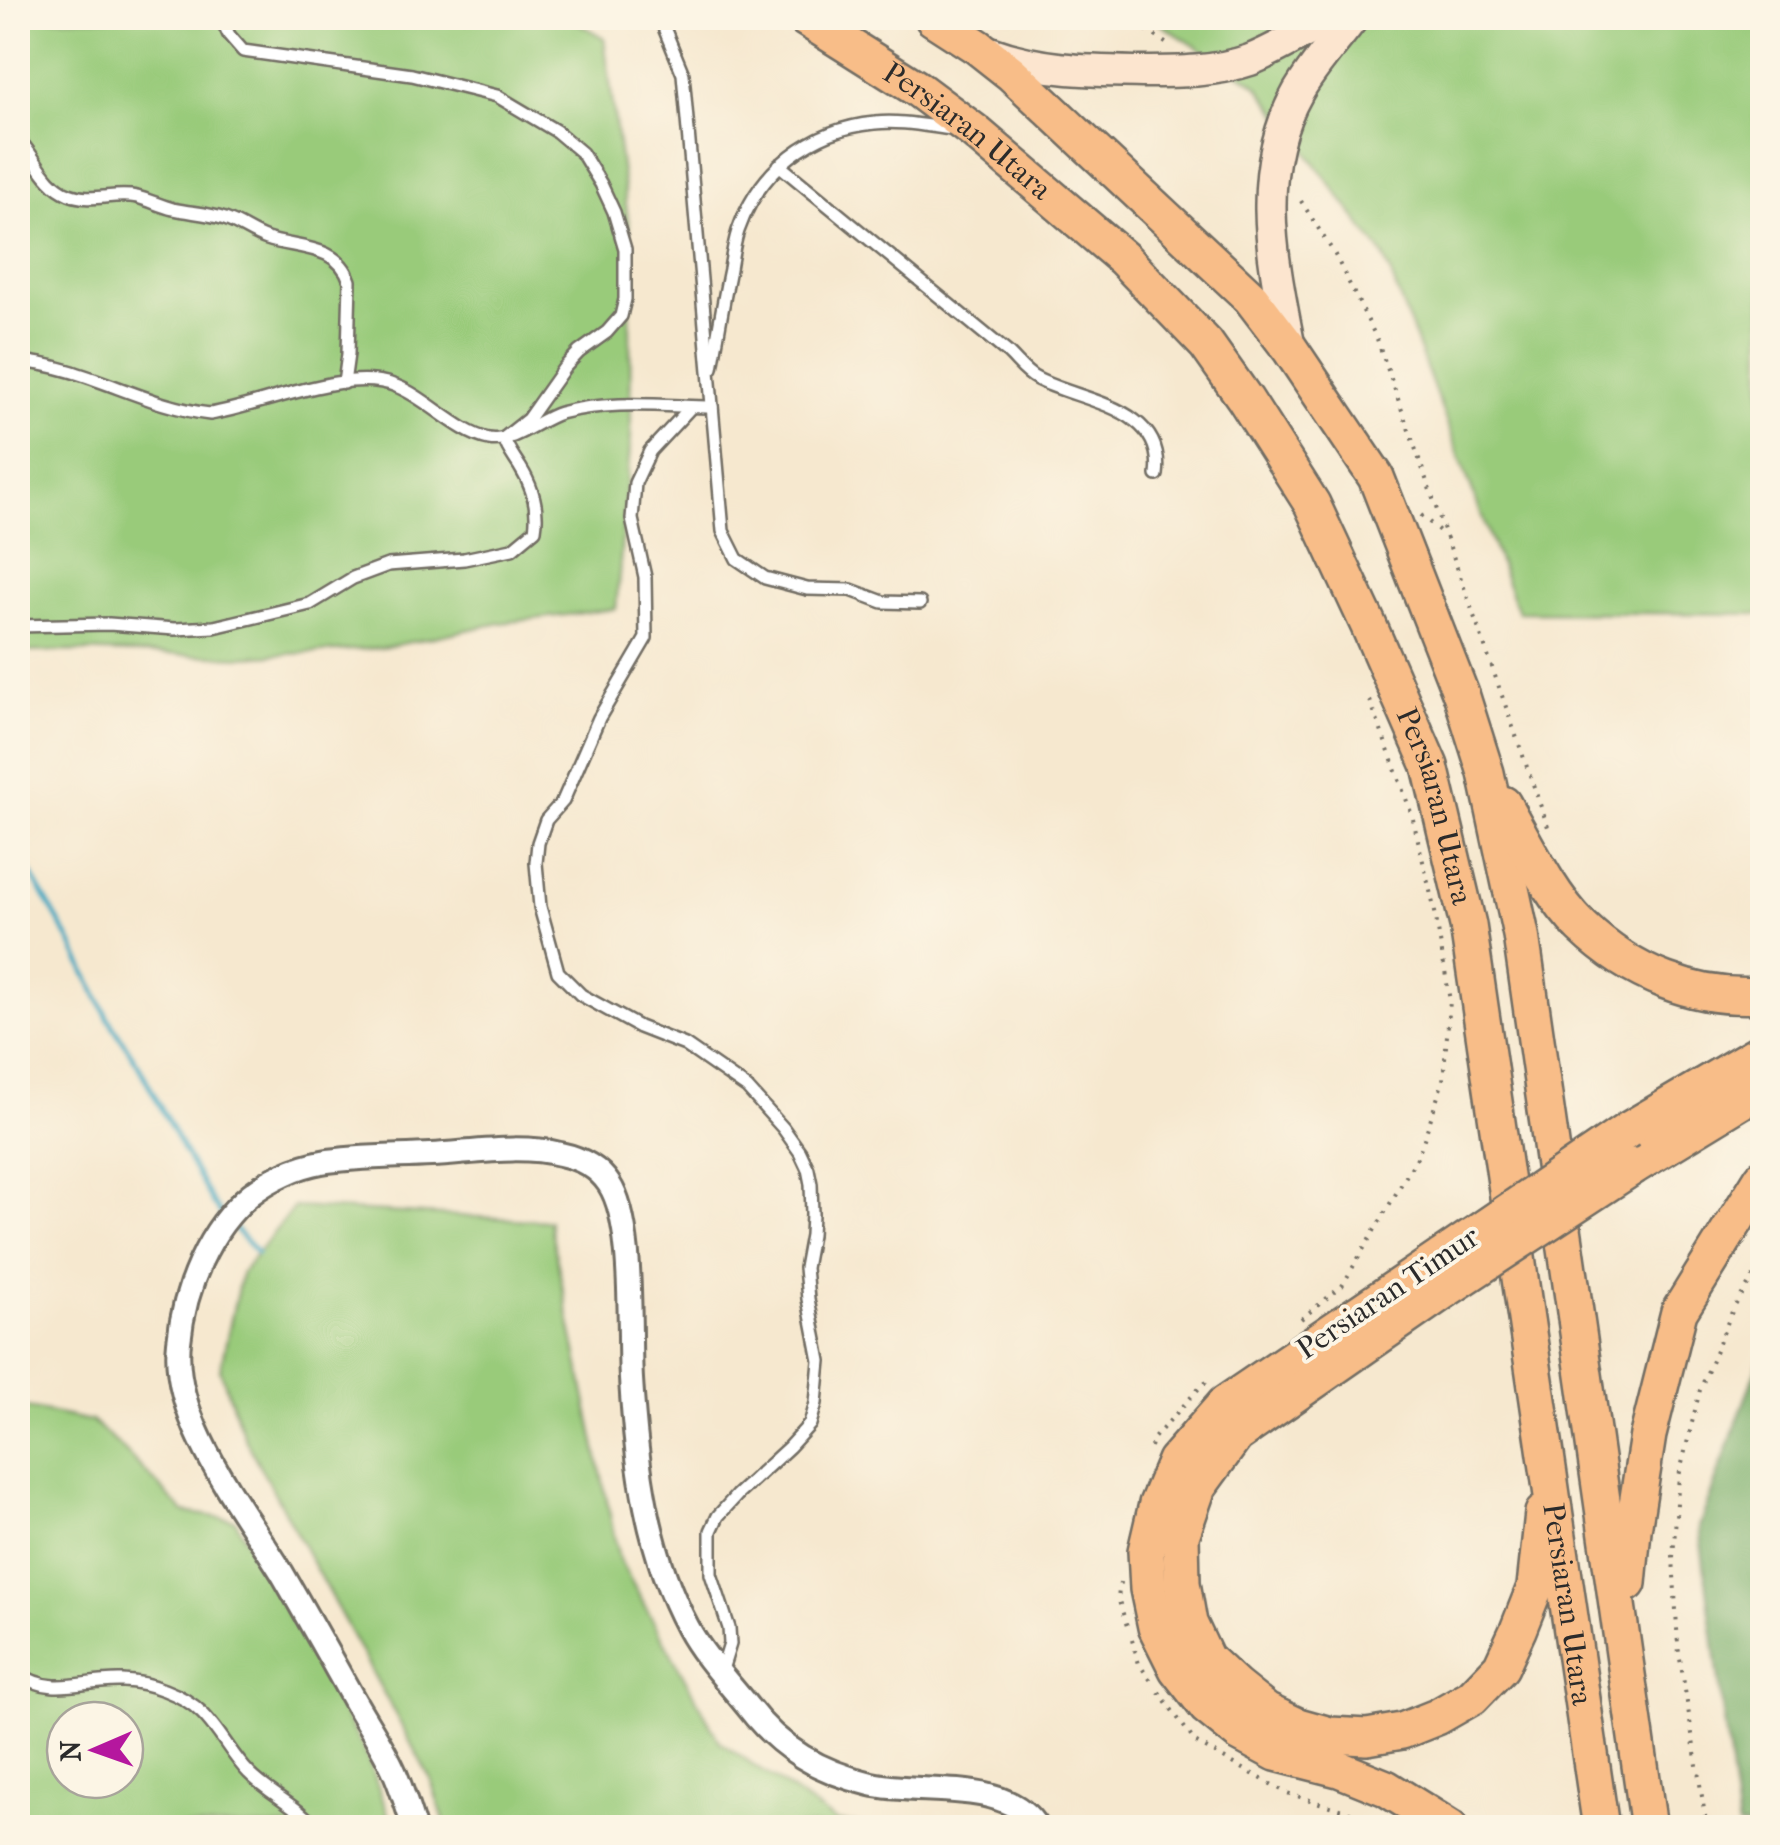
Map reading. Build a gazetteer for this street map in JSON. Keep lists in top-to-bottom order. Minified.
{"streets":{"main road":["Persiaran Utara","Persiaran Timur"]},"north":"left"}
